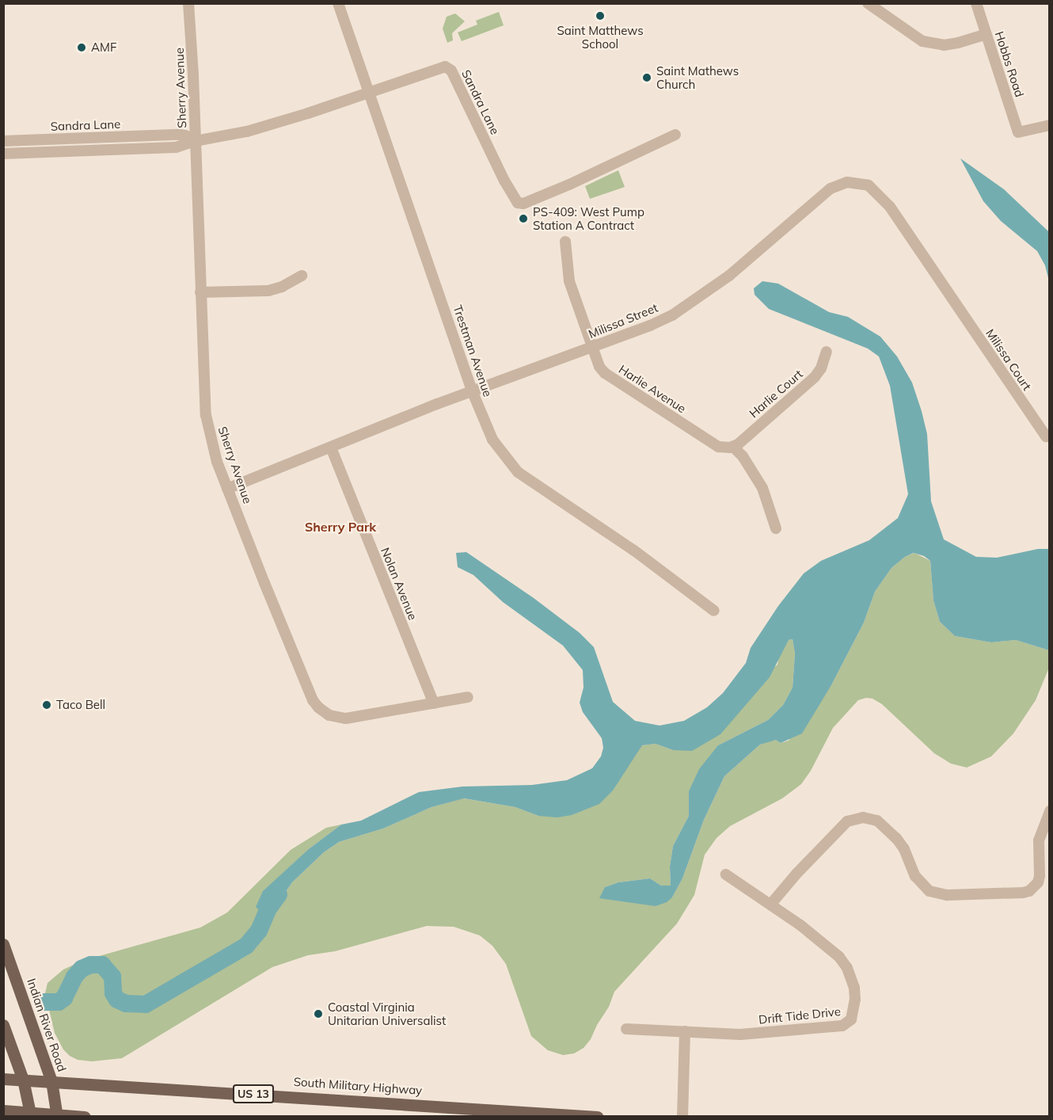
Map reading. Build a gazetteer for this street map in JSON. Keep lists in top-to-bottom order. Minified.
{"streets":{"main road":["Indian River Road","South Military Highway","US 13"],"street":["Hobbs Road","Sherry Avenue","Sandra Lane","Milissa Street","Trestman Avenue","Milissa Court","Harlie Avenue","Harlie Court","Nolan Avenue","Drift Tide Drive"]},"crossings":[["Sherry Avenue","Sandra Lane"],["Sherry Avenue","Milissa Street"],["Sherry Avenue","Nolan Avenue"],["Sandra Lane","Trestman Avenue"],["Milissa Street","Trestman Avenue"],["Milissa Street","Milissa Court"],["Milissa Street","Harlie Avenue"],["Milissa Street","Nolan Avenue"],["Harlie Avenue","Harlie Court"],["Indian River Road","South Military Highway"]],"districts":["Sherry Park"],"places":["Saint Matthews School","AMF","Saint Mathews Church","PS-409: West Pump Station A Contract","Taco Bell","Coastal Virginia Unitarian Universalist"]}
